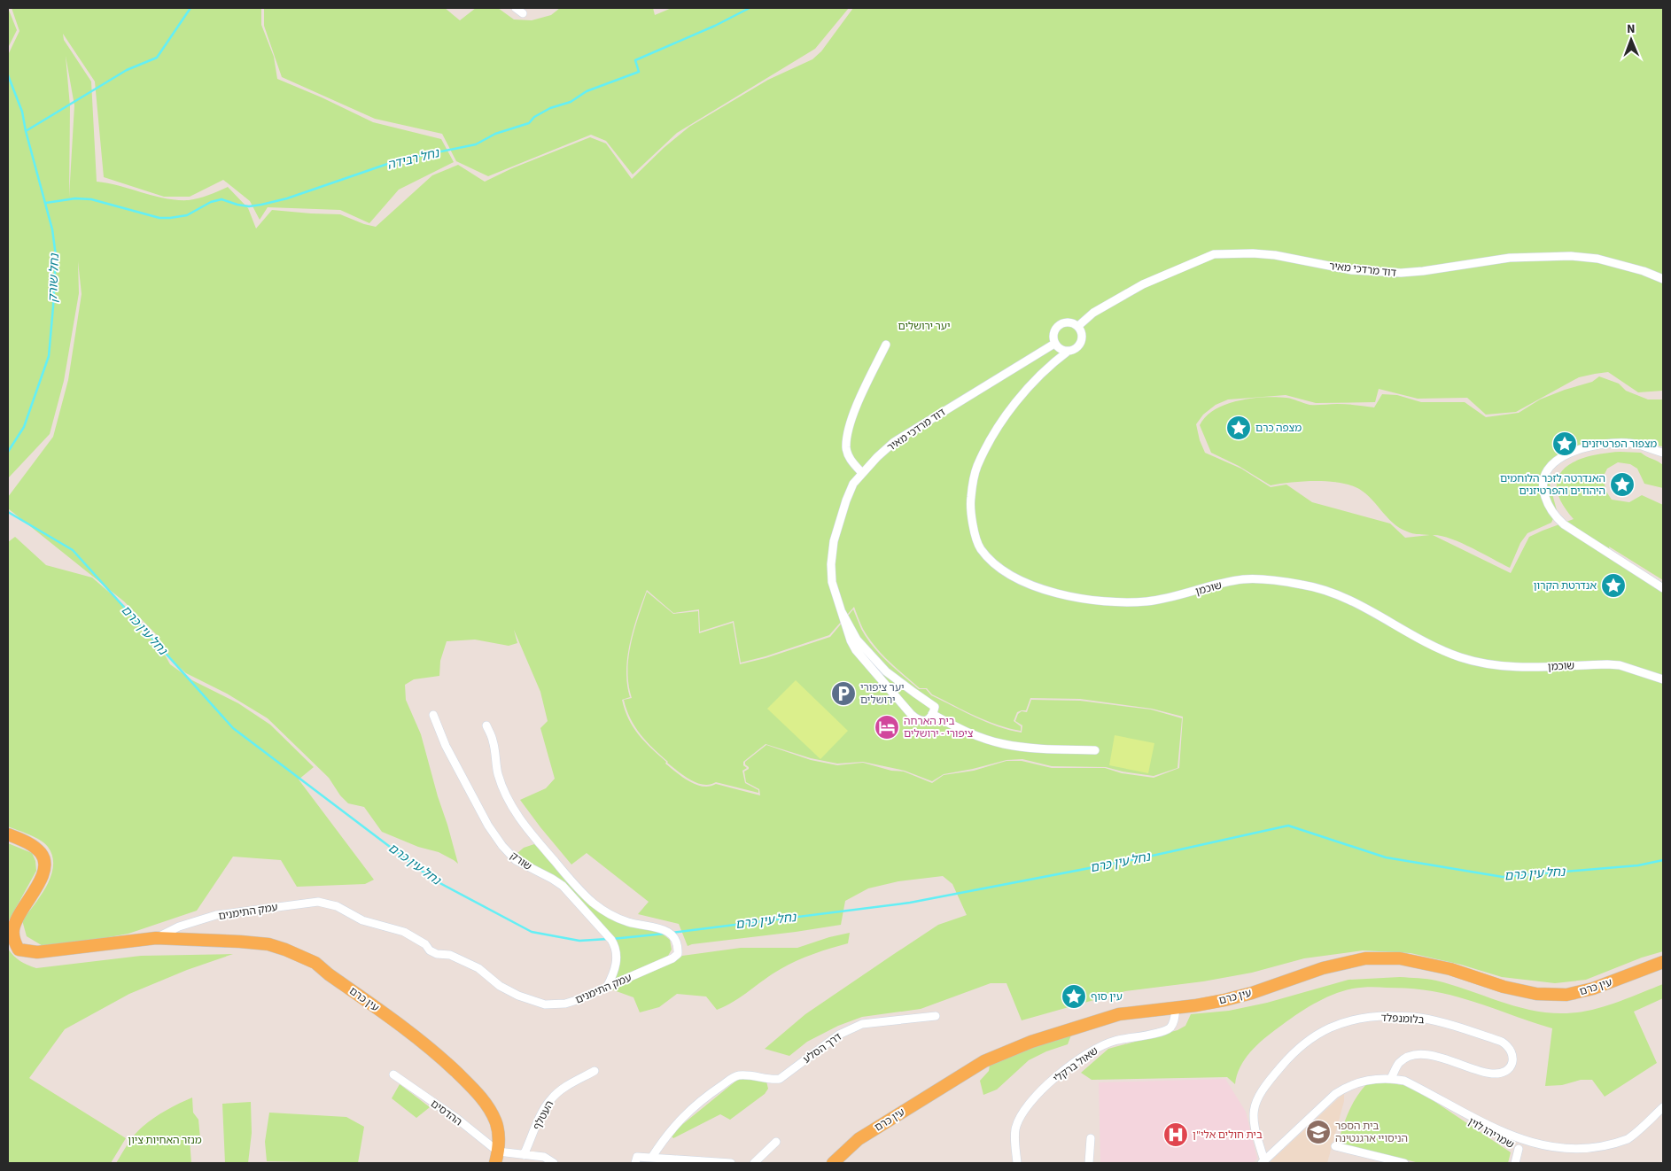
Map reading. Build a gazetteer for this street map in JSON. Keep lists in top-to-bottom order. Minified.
{"streets":{"main road":["עין כרם"],"street":["דוד מרדכי מאיר","שוכמן","שורק","עמק התימנים","בלומנפלד","דרך הסלע","שאול ברקלי","ההדסים","העטלף","שמריהו לוין"]},"crossings":[["דוד מרדכי מאיר","שוכמן"],["שורק","עמק התימנים"],["עמק התימנים","עין כרם"],["עין כרם","שאול ברקלי"],["עין כרם","ההדסים"],["בלומנפלד","שמריהו לוין"]],"water":["נחל רבידה","נחל שורק","נחל עין כרם"],"parks":["יער ירושלים","מנזר האחיות ציון"],"places":{"place":["מצפה כרם","מצפור הפרטיזנים","האנדרטה לזכר הלוחמים היהודים והפרטיזנים","אנדרטת הקרון","עין סוף"],"parking":["יער ציפורי ירושלים"],"hotel":["בית הארחה ציפורי - ירושלים"],"school or university":["בית הספר הניסויי ארגנטינה"],"hospital":["בית חולים אלי\"ן"]},"north":"top"}
